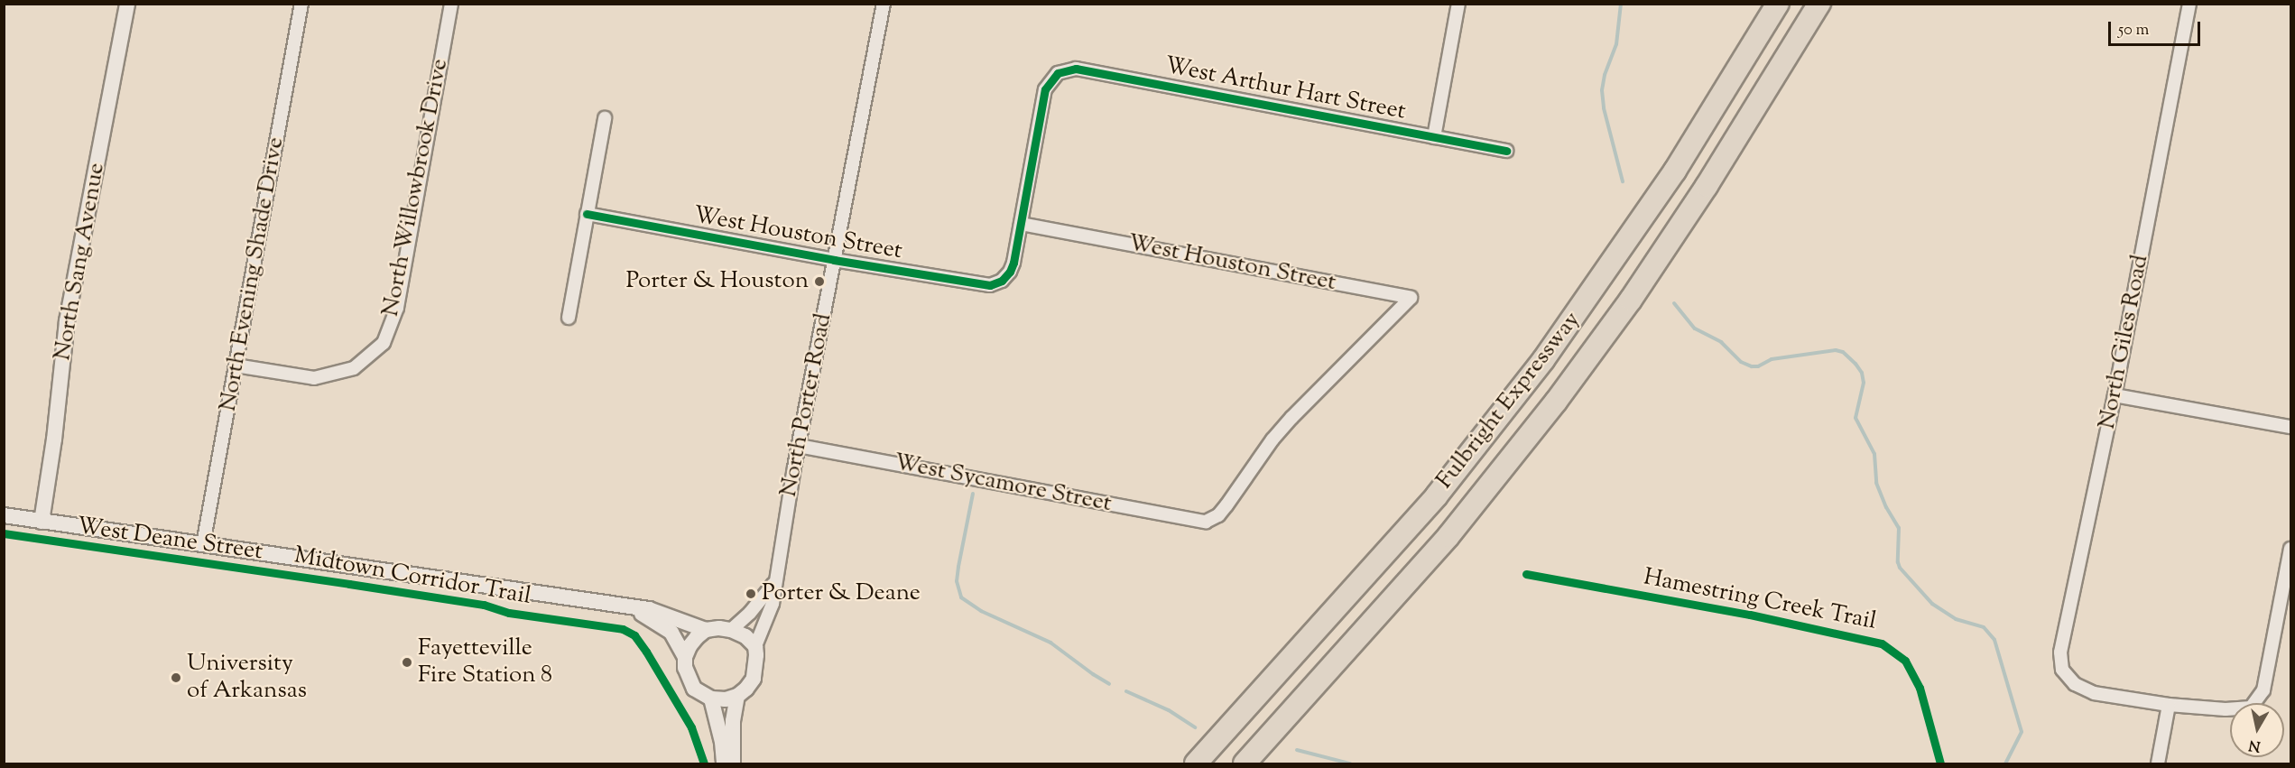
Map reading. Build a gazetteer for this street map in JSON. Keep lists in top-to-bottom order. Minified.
{"streets":{"highway":["Fulbright Expressway"],"street":["West Arthur Hart Street","North Willowbrook Drive","West Houston Street","North Sang Avenue","North Evening Shade Drive","North Giles Road","North Porter Road","West Sycamore Street","West Deane Street"],"cycle path":["Midtown Corridor Trail","Hamestring Creek Trail"]},"crossings":[["West Arthur Hart Street","West Houston Street"],["North Willowbrook Drive","North Evening Shade Drive"],["West Houston Street","North Porter Road"],["West Houston Street","West Sycamore Street"],["North Sang Avenue","West Deane Street"],["North Evening Shade Drive","West Deane Street"],["North Porter Road","West Sycamore Street"],["North Porter Road","West Deane Street"]],"places":["Porter & Houston","Porter & Deane","Fayetteville Fire Station 8","University of Arkansas"],"scale_bar":"50 m","north":"bottom"}
